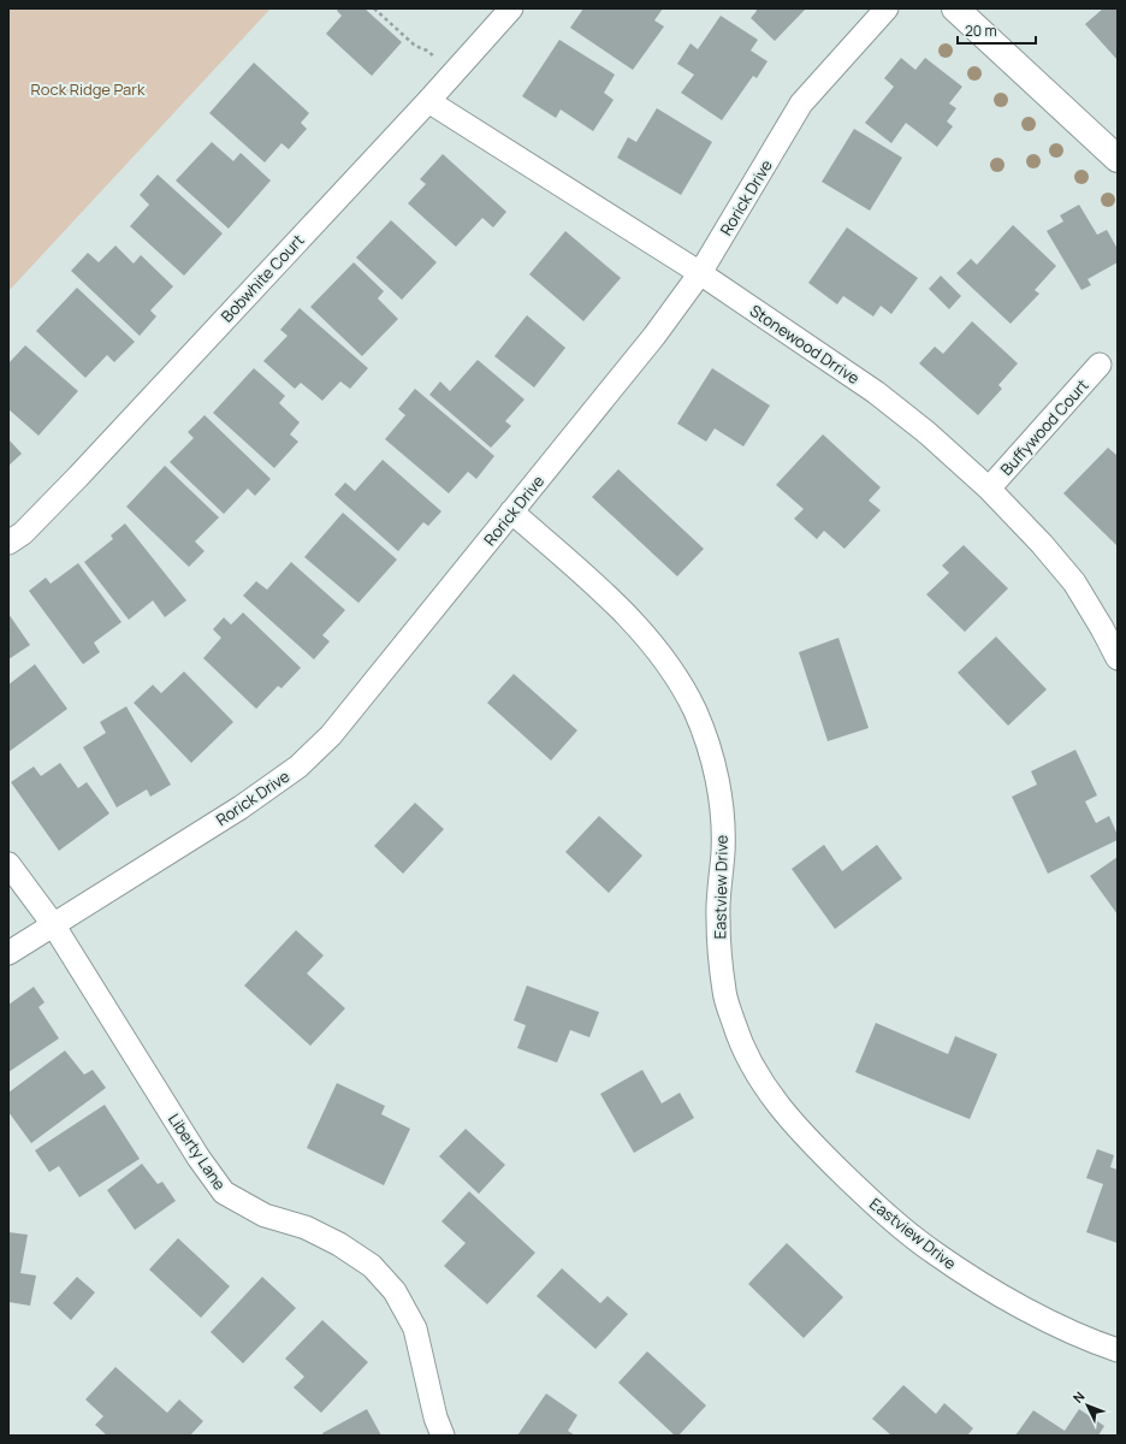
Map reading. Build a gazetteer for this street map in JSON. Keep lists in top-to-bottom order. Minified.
{"streets":{"street":["Rorick Drive","Bobwhite Court","Stonewood Drrive","Buffywood Court","Eastview Drive","Liberty Lane"]},"crossings":[["Rorick Drive","Stonewood Drrive"],["Rorick Drive","Eastview Drive"],["Rorick Drive","Liberty Lane"],["Bobwhite Court","Stonewood Drrive"],["Stonewood Drrive","Buffywood Court"]],"parks":["Rock Ridge Park"],"scale_bar":"20 m","north":"top left"}
